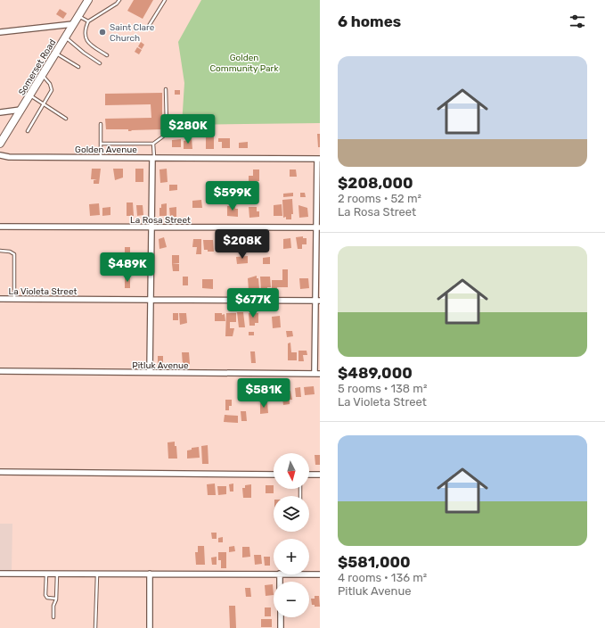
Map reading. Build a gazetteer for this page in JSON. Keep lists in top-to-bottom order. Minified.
{"streets":{"main road":["Somerset Road"],"street":["Golden Avenue","La Rosa Street","La Violeta Street","Pitluk Avenue"]},"parks":["Golden Community Park"],"places":["Saint Clare Church"],"north":"bottom","page":{"heading":"6 homes","list":[{"name":"$208,000","note":"2 rooms · 52 m² · La Rosa Street"},{"name":"$489,000","note":"5 rooms · 138 m² · La Violeta Street"},{"name":"$581,000","note":"4 rooms · 136 m² · Pitluk Avenue"}],"price":["$280K","$599K","$208K","$489K","$677K","$581K"],"map_buttons":["+","−"]}}
